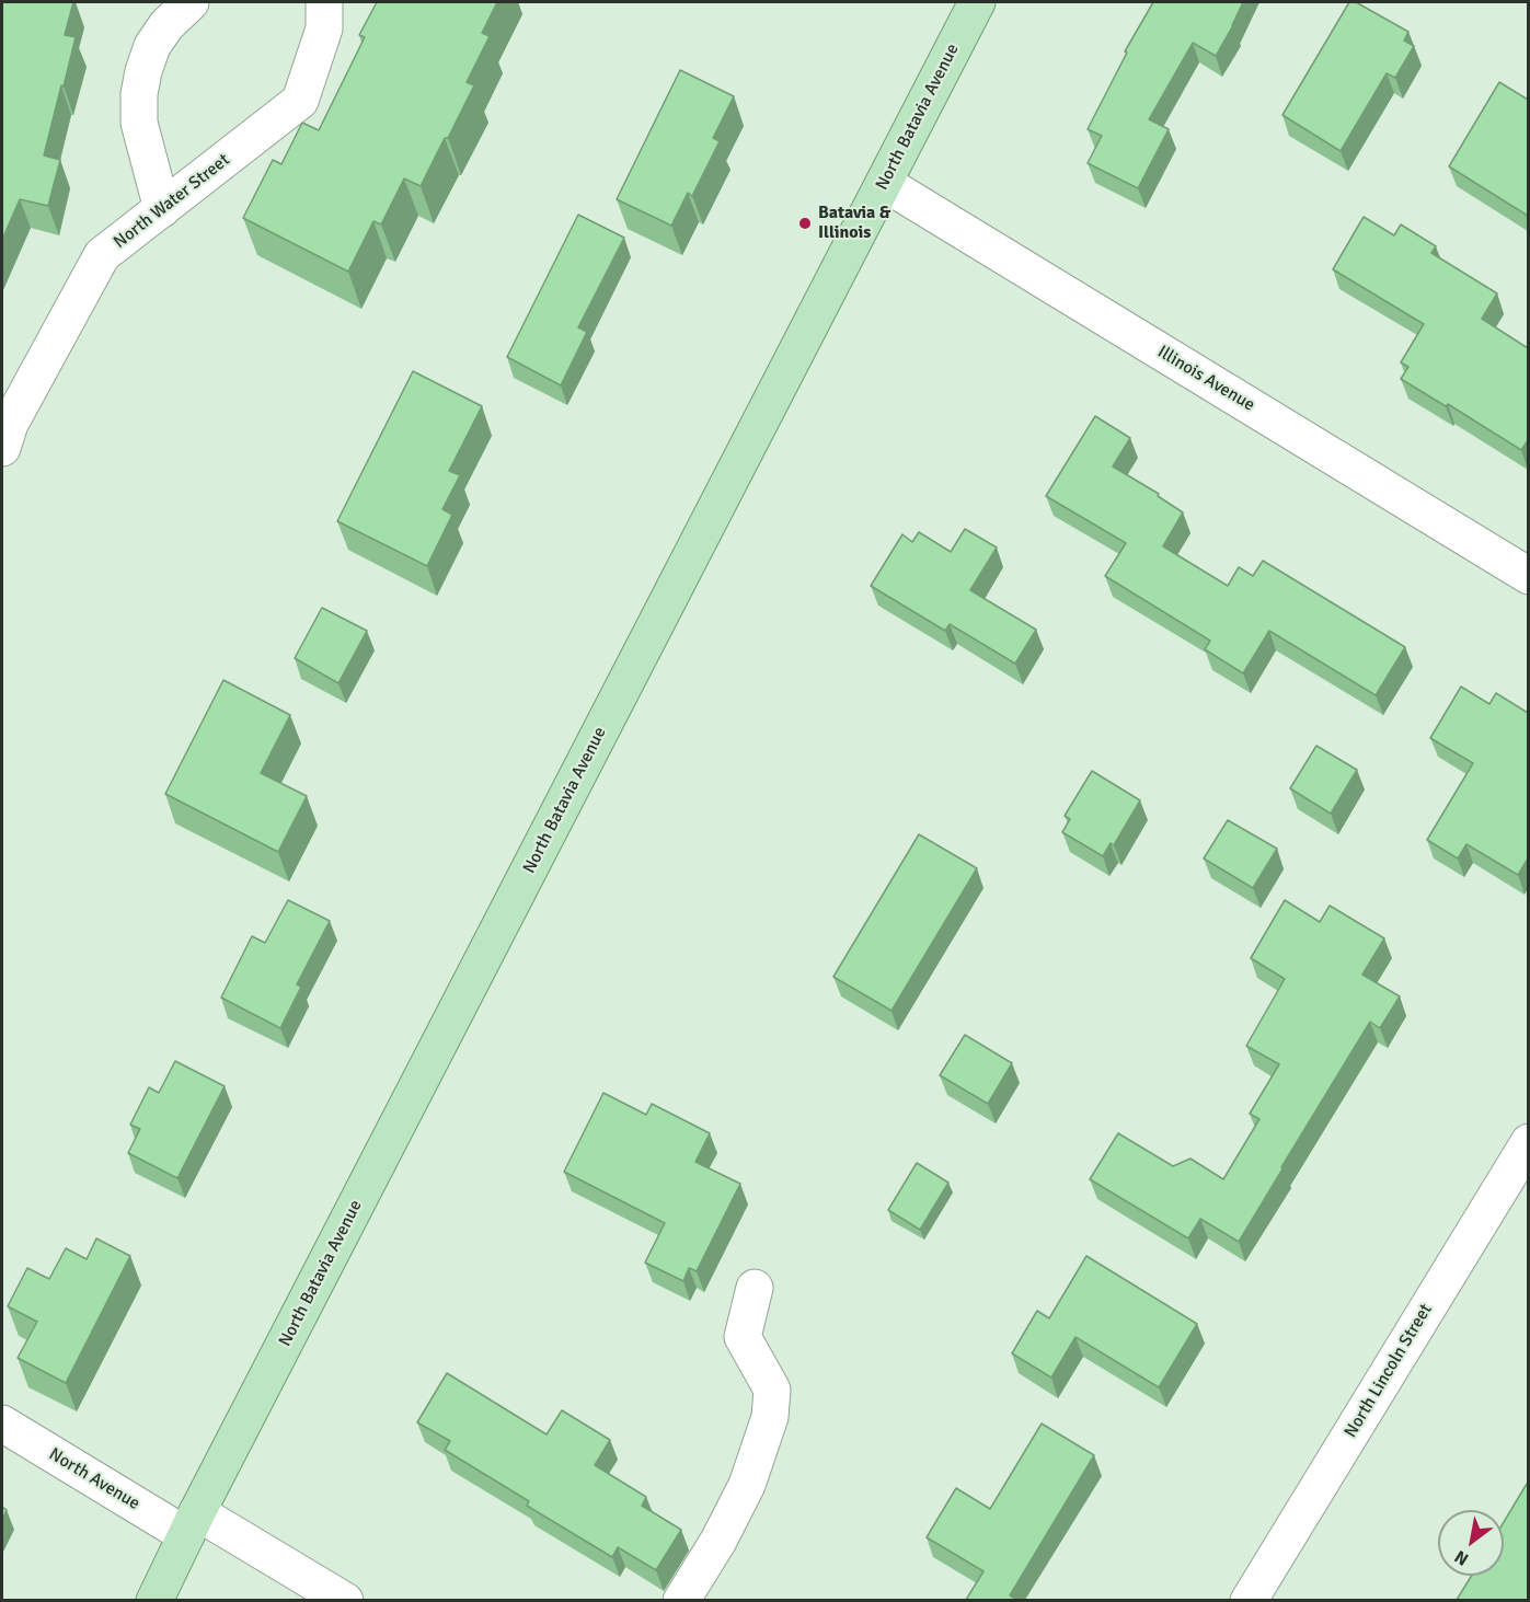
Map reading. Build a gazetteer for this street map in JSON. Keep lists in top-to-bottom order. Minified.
{"streets":{"main road":["North Batavia Avenue"],"street":["North Water Street","Illinois Avenue","North Lincoln Street","North Avenue"]},"crossings":[["North Batavia Avenue","Illinois Avenue"],["North Batavia Avenue","North Avenue"]],"places":["Batavia & Illinois"],"north":"bottom left"}
